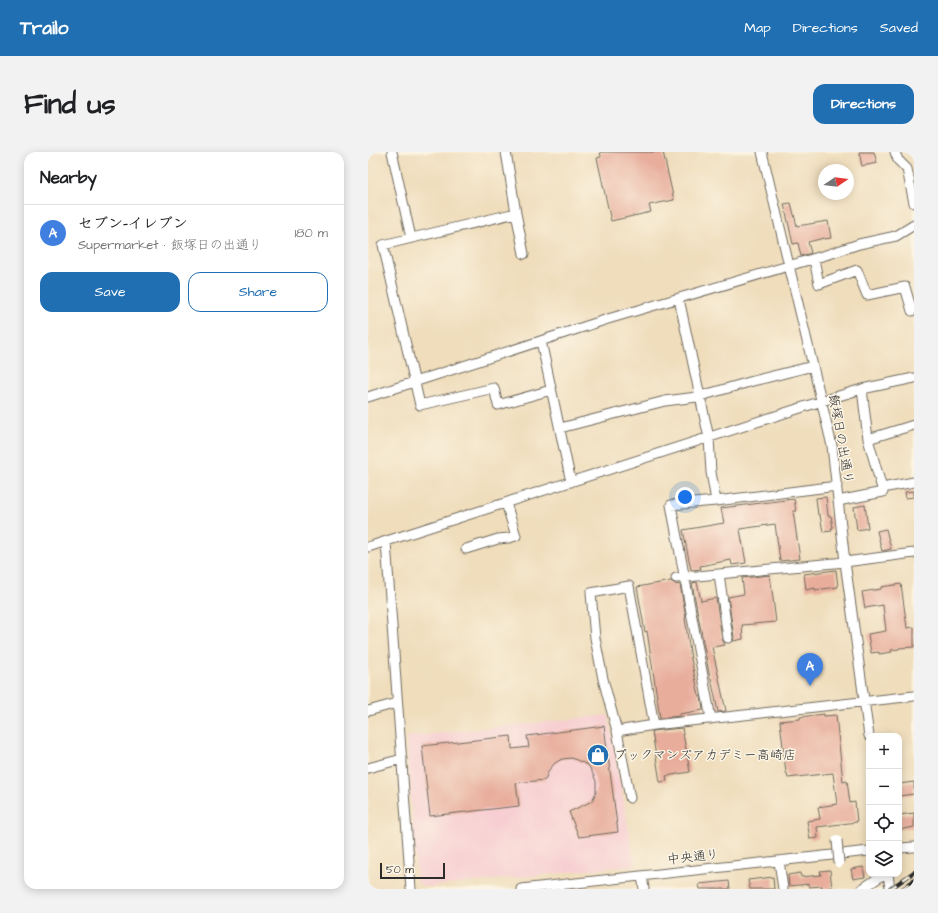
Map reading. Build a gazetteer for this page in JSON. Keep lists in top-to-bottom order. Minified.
{"streets":{"street":["飯塚日の出通り","中央通り"]},"places":{"shop":["ブックマンズアカデミー高崎店"]},"scale_bar":"50 m","north":"right","page":{"header":"Trailo","nav":["Map","Directions","Saved"],"buttons":["Directions",["Save","Share"]],"title":"Find us","heading":"Nearby","list":[{"mark":"A","name":"セブン-イレブン","note":"Supermarket · 飯塚日の出通り","value":"180 m"}],"pins":"A","map_buttons":["+","−"],"scale":"50 m"}}
